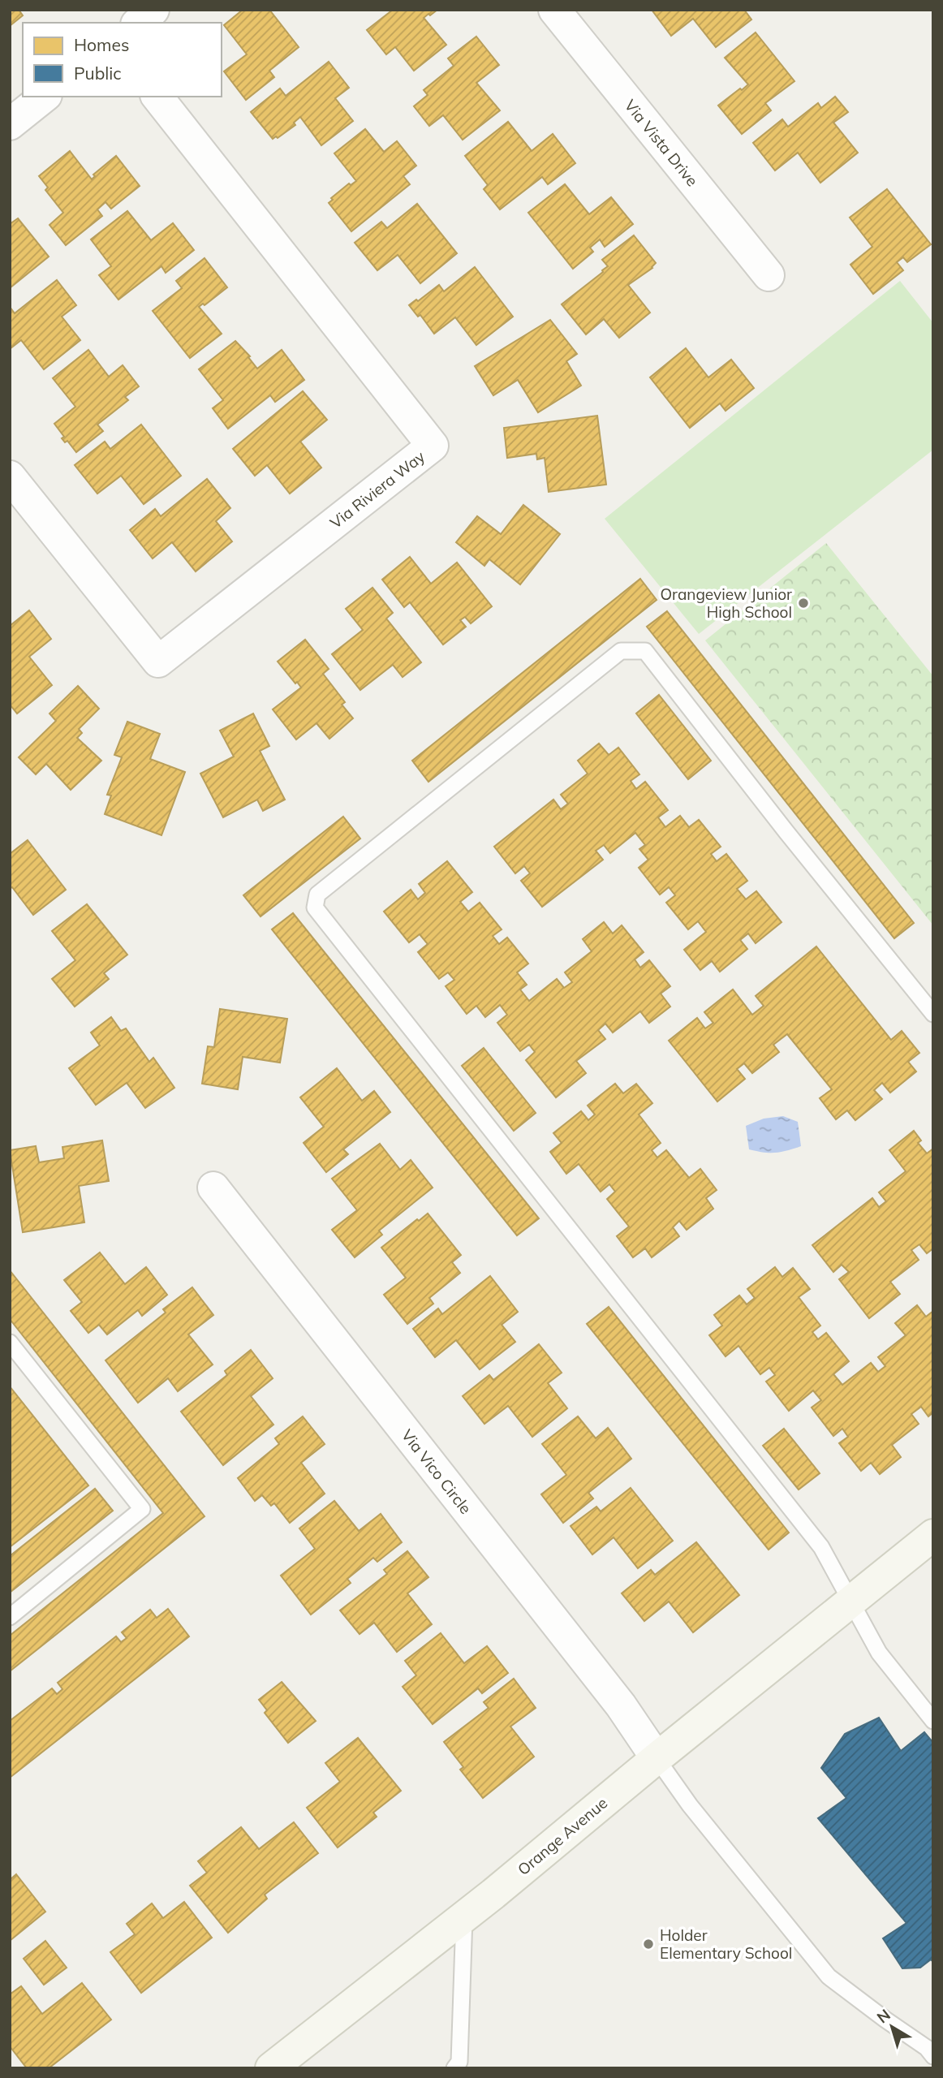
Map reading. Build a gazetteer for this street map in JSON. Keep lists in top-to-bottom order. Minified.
{"streets":{"main road":["Orange Avenue"],"street":["Via Vista Drive","Via Riviera Way","Via Vico Circle"]},"crossings":[["Via Vico Circle","Orange Avenue"]],"places":["Orangeview Junior High School","Holder Elementary School"],"legend":["Homes","Public"],"north":"top left"}
